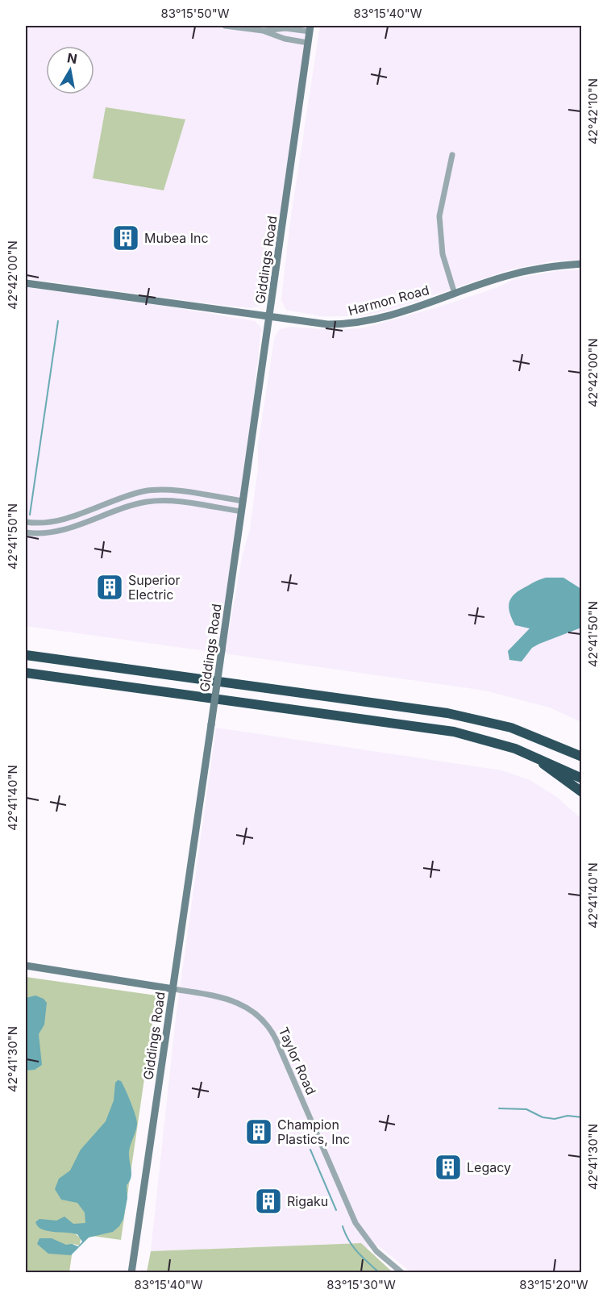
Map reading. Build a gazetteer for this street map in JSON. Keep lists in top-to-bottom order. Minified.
{"streets":{"street":["Giddings Road","Harmon Road","Taylor Road"]},"crossings":[["Giddings Road","Harmon Road"],["Giddings Road","Taylor Road"]],"places":{"building":["Mubea Inc","Superior Electric","Champion Plastics, Inc","Legacy","Rigaku"]},"north":"top","coordinates":["83°15'50\"W","83°15'40\"W","42°42'10\"N","42°42'00\"N","42°41'50\"N","42°41'40\"N","42°41'30\"N","83°15'30\"W","83°15'20\"W"]}
